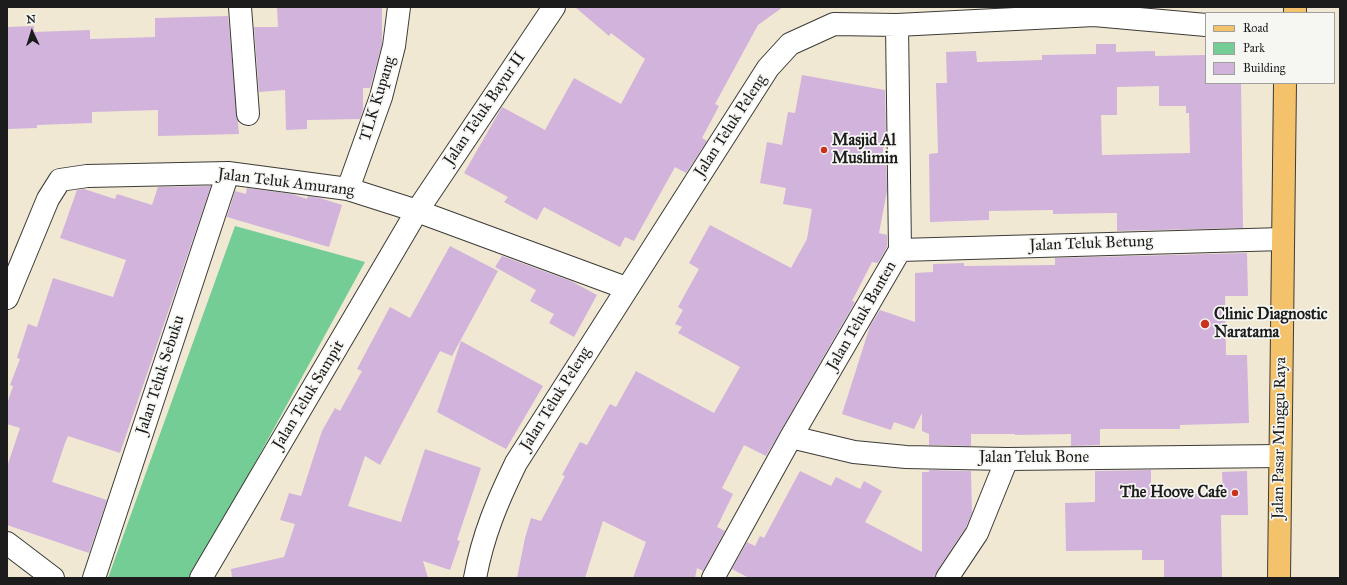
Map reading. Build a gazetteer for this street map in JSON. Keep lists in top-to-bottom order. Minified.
{"streets":{"main road":["Jalan Pasar Minggu Raya"],"street":["TLK Kupang","Jalan Teluk Bayur II","Jalan Teluk Peleng","Jalan Teluk Amurang","Jalan Teluk Betung","Jalan Teluk Banten","Jalan Teluk Sebuku","Jalan Teluk Sampit","Jalan Teluk Bone"]},"crossings":[["TLK Kupang","Jalan Teluk Amurang"],["Jalan Teluk Bayur II","Jalan Teluk Amurang"],["Jalan Teluk Bayur II","Jalan Teluk Sampit"],["Jalan Teluk Peleng","Jalan Teluk Amurang"],["Jalan Teluk Peleng","Jalan Teluk Banten"],["Jalan Teluk Amurang","Jalan Teluk Sebuku"],["Jalan Teluk Amurang","Jalan Teluk Sampit"],["Jalan Teluk Betung","Jalan Teluk Banten"],["Jalan Teluk Betung","Jalan Pasar Minggu Raya"],["Jalan Teluk Banten","Jalan Teluk Bone"],["Jalan Pasar Minggu Raya","Jalan Teluk Bone"]],"places":["Masjid Al Muslimin","Clinic Diagnostic Naratama","The Hoove Cafe"],"legend":["Road","Park","Building"],"north":"top"}
